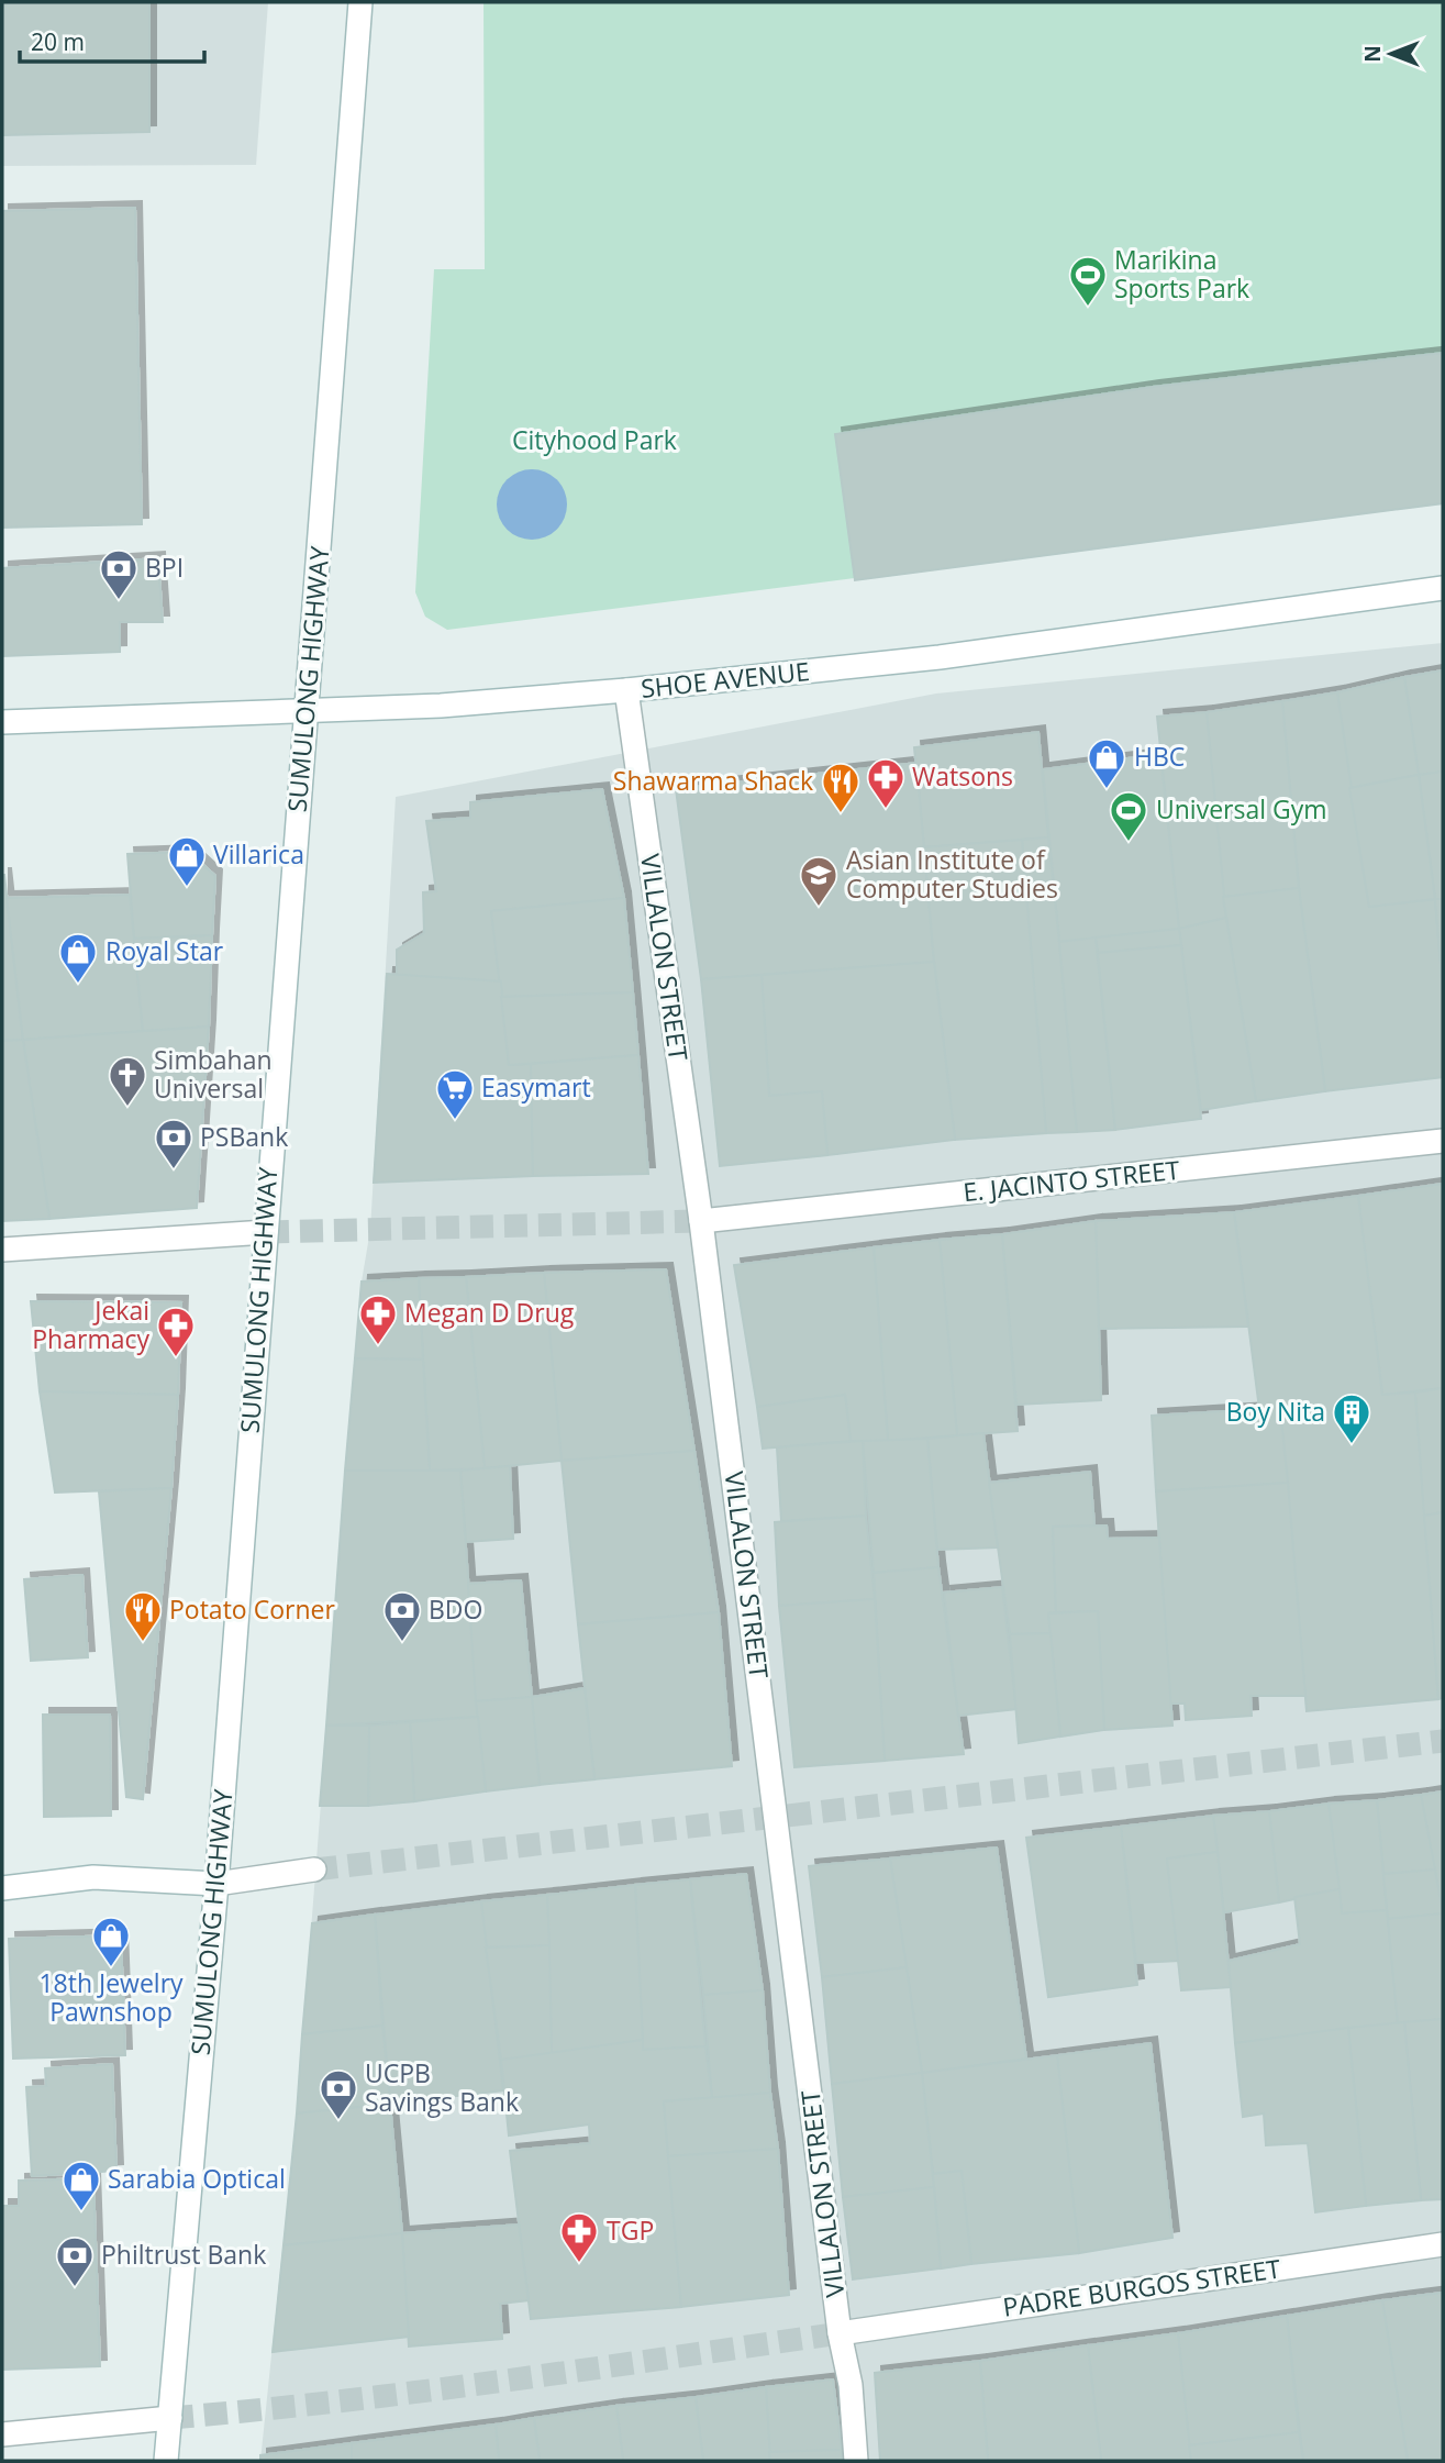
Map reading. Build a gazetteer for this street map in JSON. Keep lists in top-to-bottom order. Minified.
{"streets":{"street":["SUMULONG HIGHWAY","SHOE AVENUE","VILLALON STREET","E. JACINTO STREET","PADRE BURGOS STREET"]},"crossings":[["SUMULONG HIGHWAY","SHOE AVENUE"],["SHOE AVENUE","VILLALON STREET"],["VILLALON STREET","E. JACINTO STREET"],["VILLALON STREET","PADRE BURGOS STREET"]],"parks":["Cityhood Park"],"places":{"sports":["Marikina Sports Park","Universal Gym"],"bank":["BPI","PSBank","BDO","UCPB Savings Bank","Philtrust Bank"],"shop":["HBC","Villarica","Royal Star","18th Jewelry Pawnshop","Sarabia Optical"],"pharmacy":["Watsons","Megan D Drug","Jekai Pharmacy","TGP"],"restaurant":["Shawarma Shack","Potato Corner"],"school or university":["Asian Institute of Computer Studies"],"church":["Simbahan Universal"],"supermarket":["Easymart"],"building":["Boy Nita"]},"scale_bar":"20 m","north":"left"}
